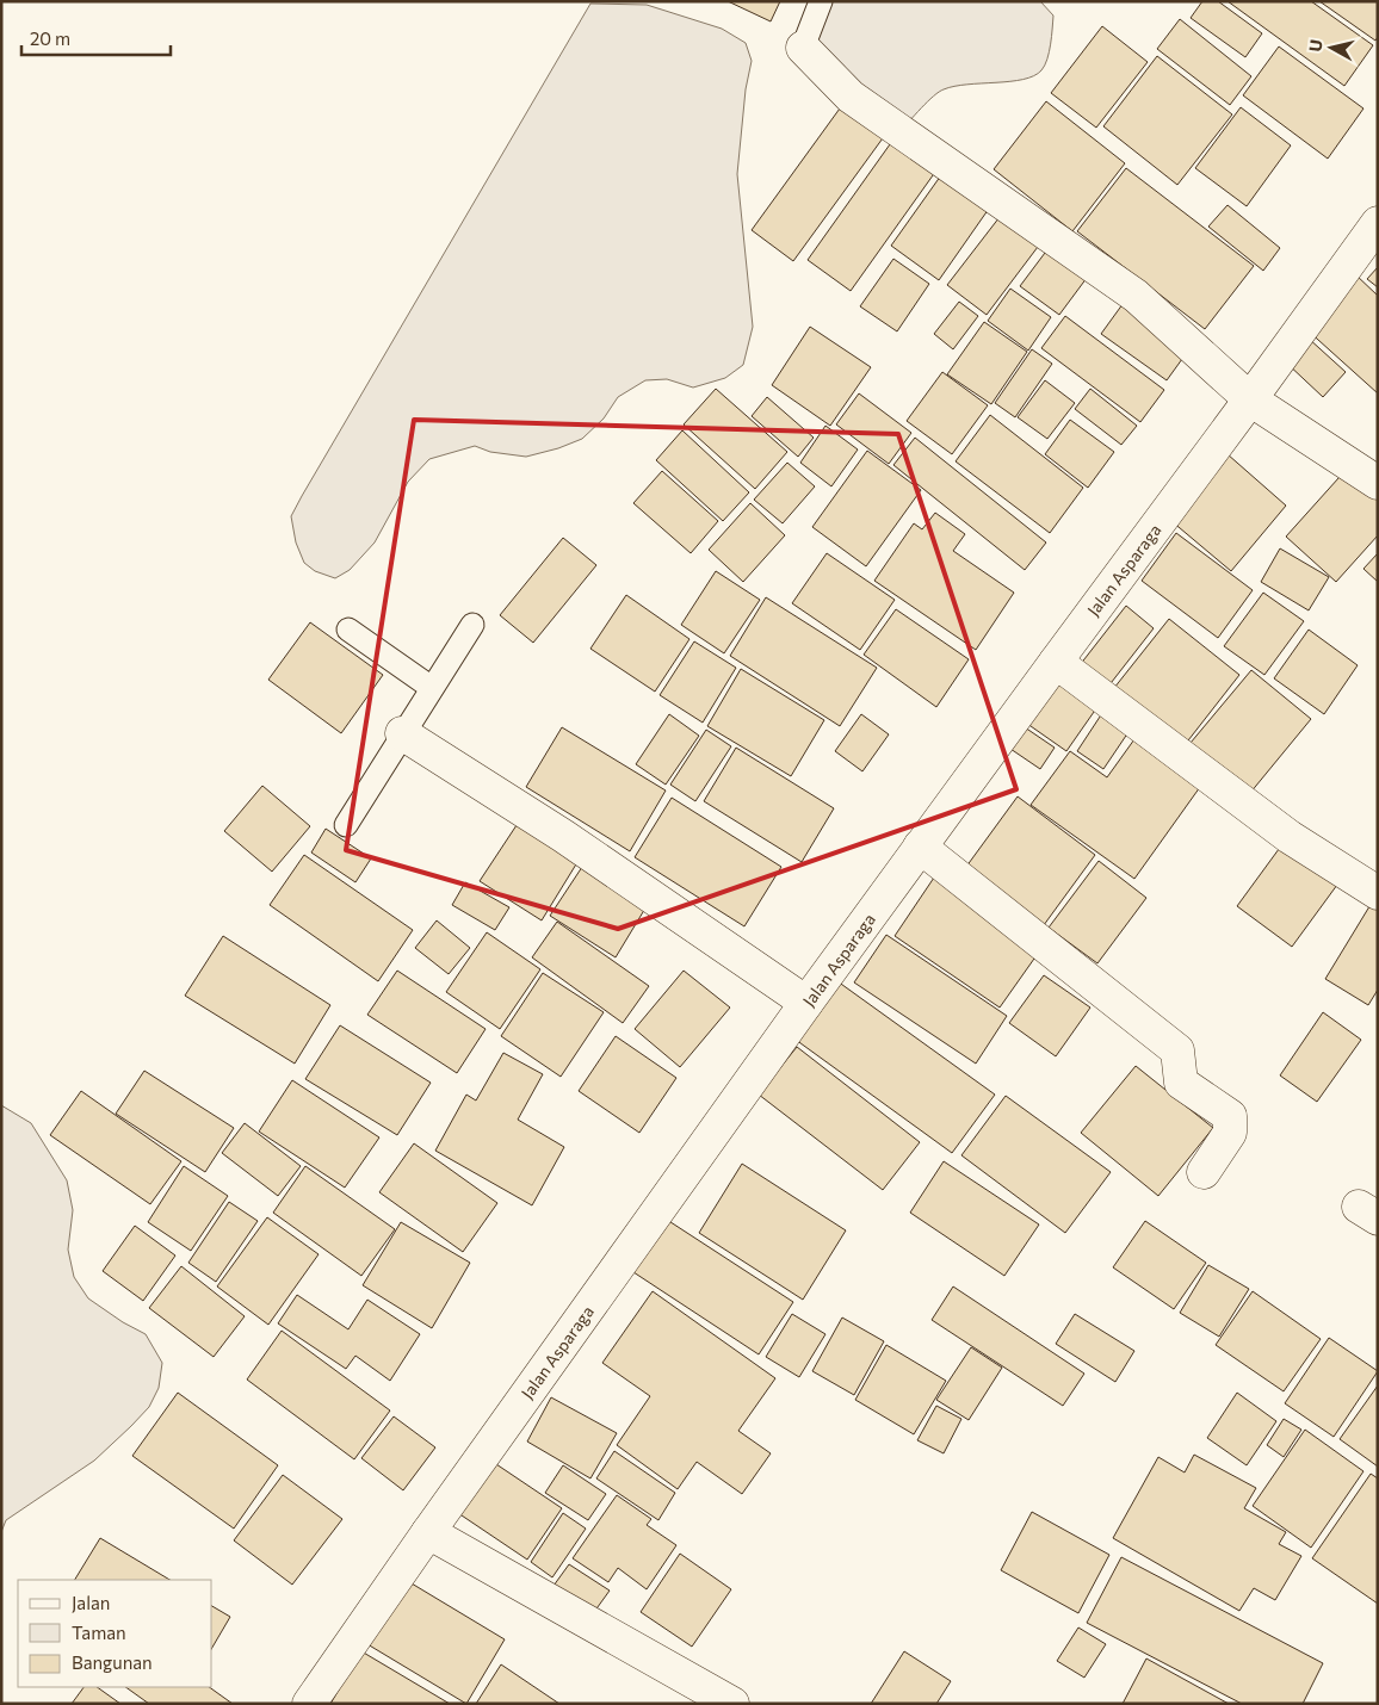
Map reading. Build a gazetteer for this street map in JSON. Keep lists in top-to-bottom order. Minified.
{"streets":{"street":["Jalan Asparaga"]},"legend":["Jalan","Taman","Bangunan"],"scale_bar":"20 m","north":"left"}
